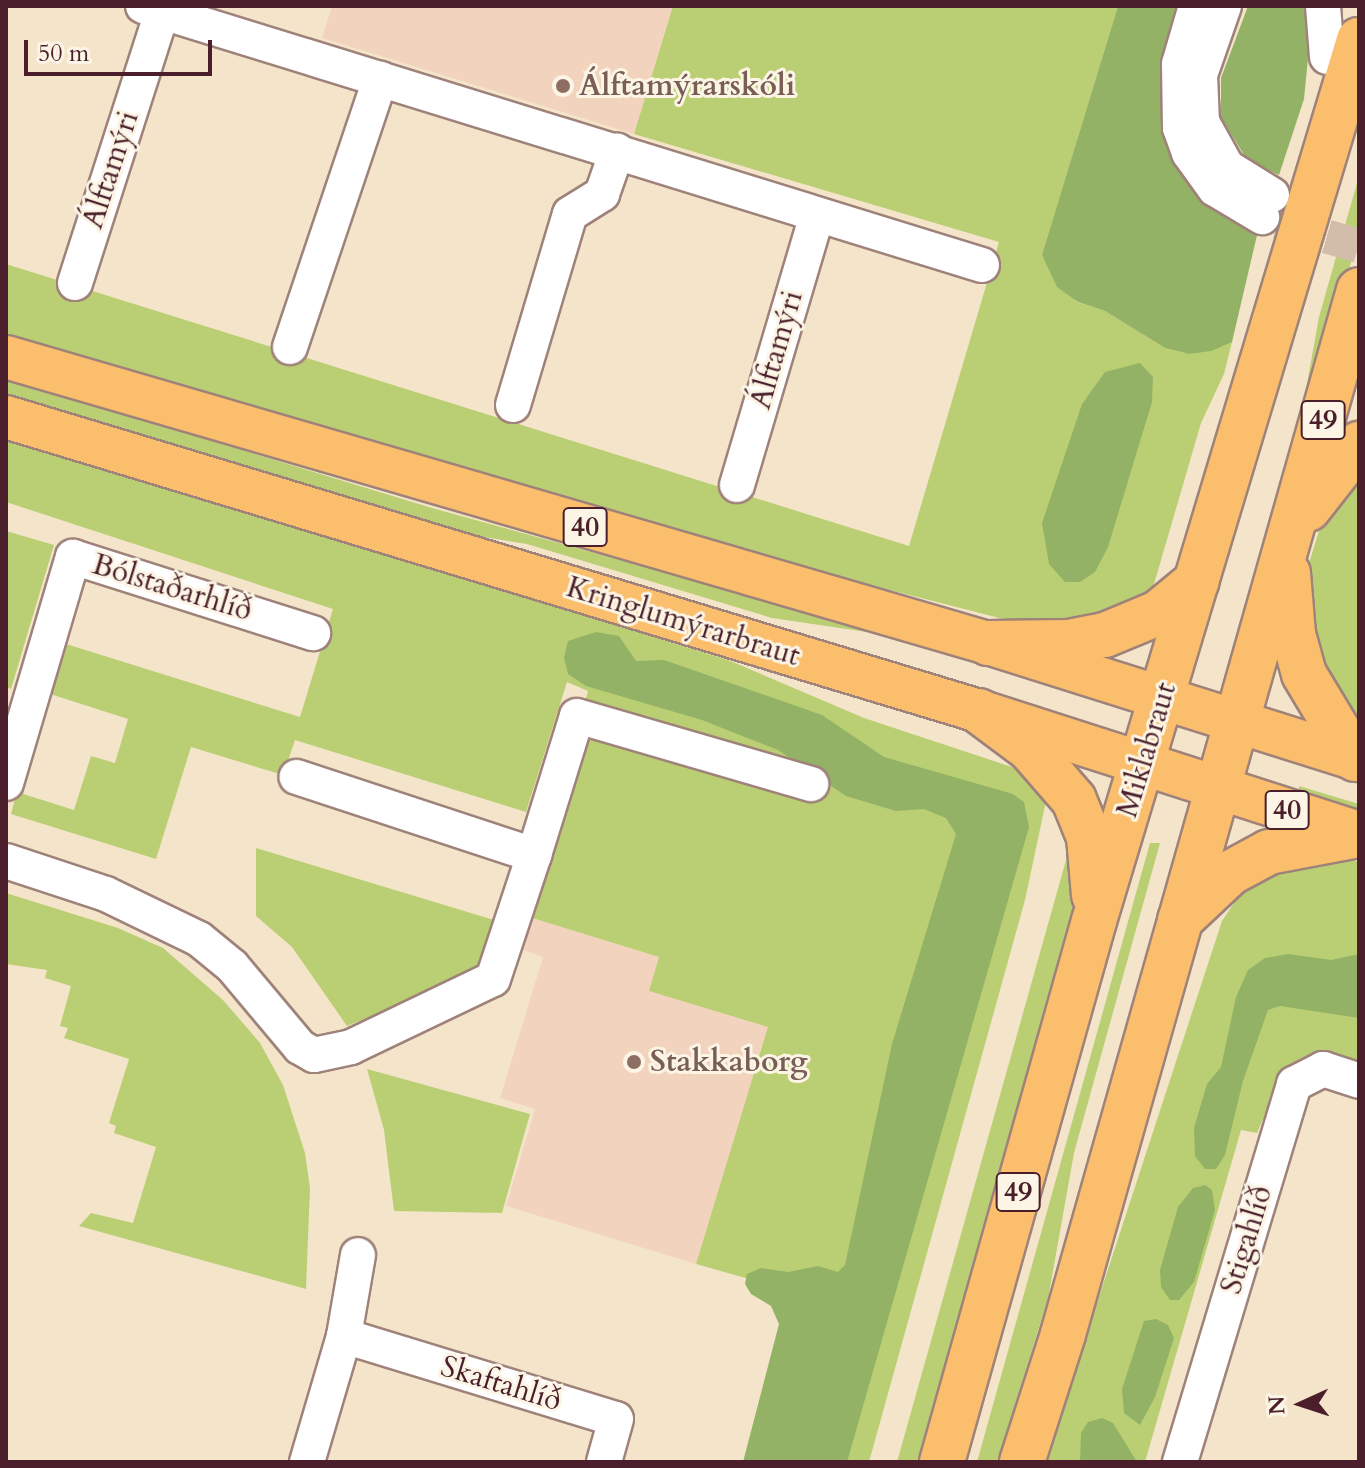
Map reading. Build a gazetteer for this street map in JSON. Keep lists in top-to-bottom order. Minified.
{"streets":{"highway":["49","Miklabraut"],"main road":["40","Kringlumýrarbraut"],"street":["Álftamýri","Bólstaðarhlíð","Stigahlíð","Skaftahlíð"]},"crossings":[["49","Kringlumýrarbraut"],["Kringlumýrarbraut","Miklabraut"]],"places":["Álftamýrarskóli","Stakkaborg"],"scale_bar":"50 m","north":"left"}
